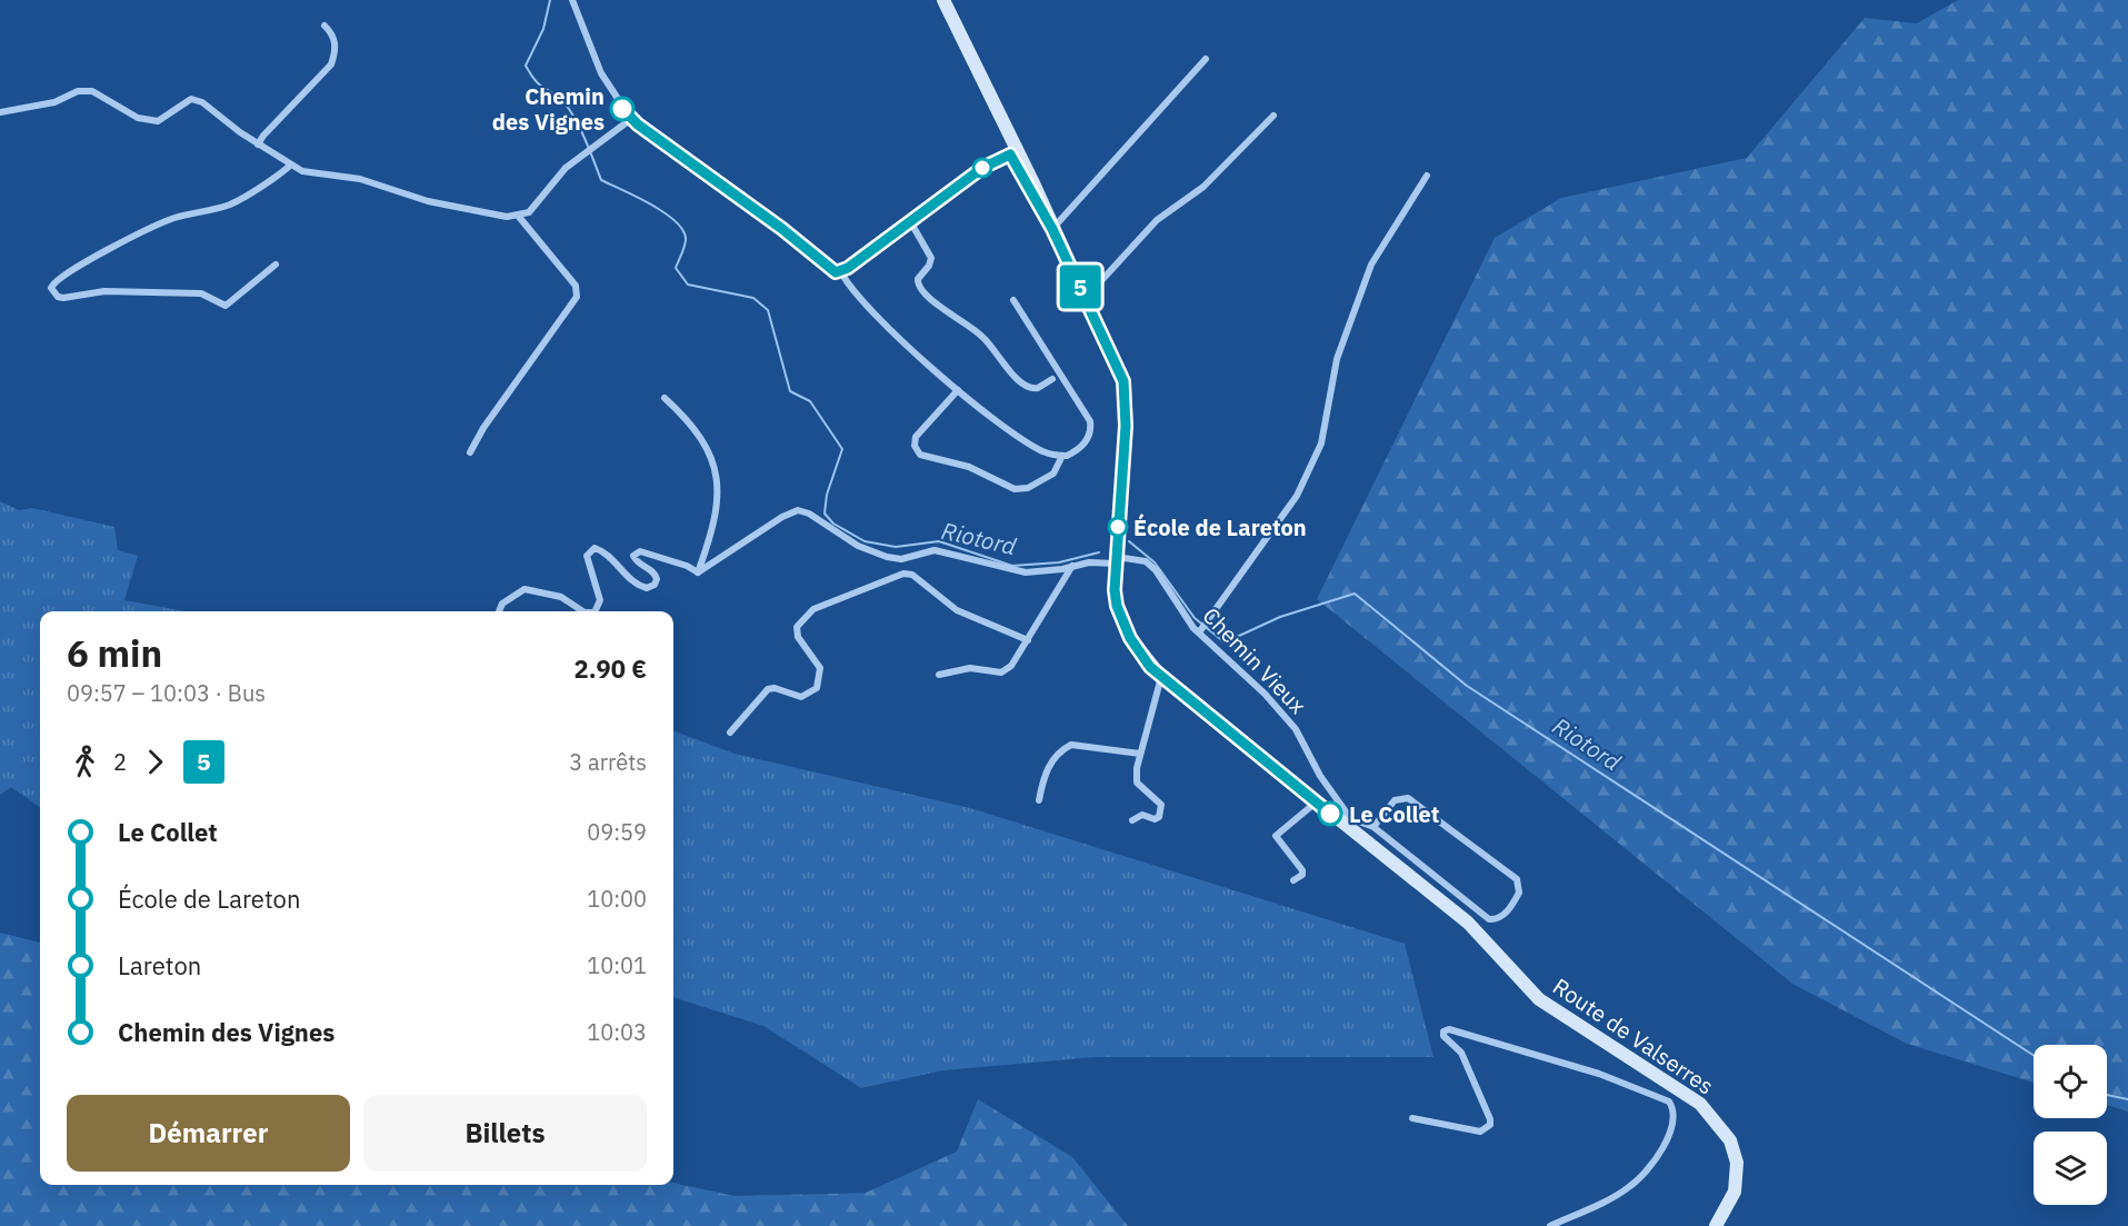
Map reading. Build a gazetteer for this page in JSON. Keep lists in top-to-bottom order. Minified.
{"streets":{"street":["Chemin Vieux","Route de Valserres"]},"crossings":[["Chemin Vieux","Route de Valserres"]],"water":["Riotord"],"places":["Chemin des Vignes","École de Lareton","Le Collet"],"lines":["bus line 5"],"page":{"on_map":"5","heading":["6 min","09:57 – 10:03 · Bus","2.90 €"],"legs":["2","5","3 arrêts"],"list":[{"name":"Le Collet","value":"09:59"},{"name":"École de Lareton","value":"10:00"},{"name":"Lareton","value":"10:01"},{"name":"Chemin des Vignes","value":"10:03"}],"buttons":["Démarrer","Billets"]}}
